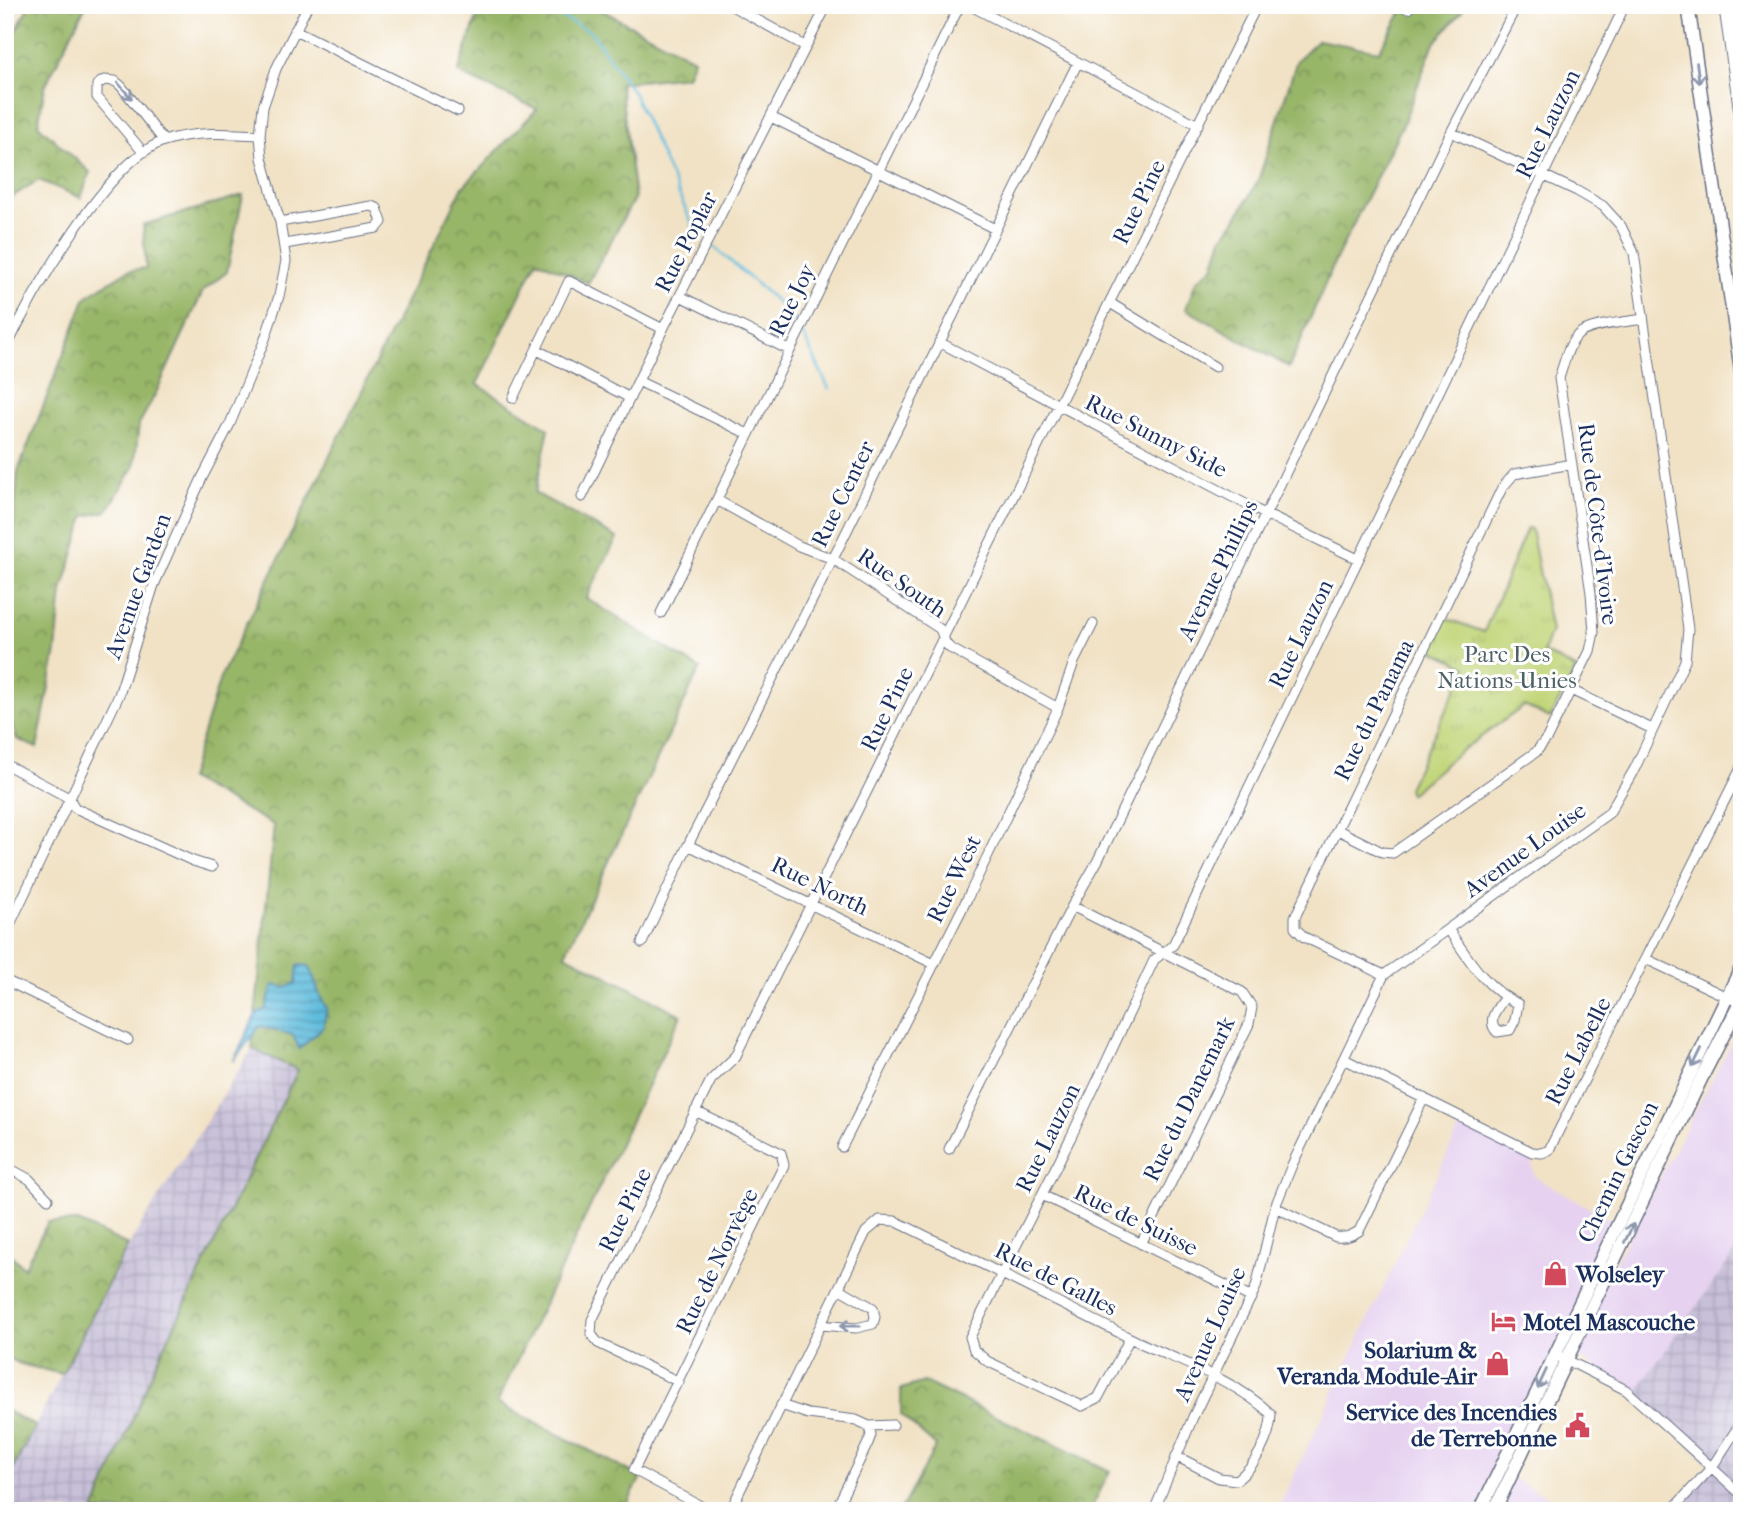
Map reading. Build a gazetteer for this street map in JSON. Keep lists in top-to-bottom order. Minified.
{"streets":{"main road":["Chemin Gascon"],"street":["Rue Lauzon","Rue Pine","Rue Poplar","Rue Joy","Rue Sunny Side","Rue Center","Rue de Côte-d'Ivoire","Avenue Phillips","Rue South","Avenue Garden","Rue du Panama","Avenue Louise","Rue West","Rue North","Rue Labelle","Rue du Danemark","Rue de Suisse","Rue de Norvège","Rue de Galles"]},"crossings":[["Rue Lauzon","Rue Sunny Side"],["Rue Lauzon","Avenue Louise"],["Rue Lauzon","Rue du Danemark"],["Rue Lauzon","Rue de Suisse"],["Rue Lauzon","Rue de Galles"],["Rue Pine","Rue Sunny Side"],["Rue Pine","Rue South"],["Rue Pine","Rue North"],["Rue Pine","Rue de Norvège"],["Rue Joy","Rue South"],["Rue Sunny Side","Rue Center"],["Rue Sunny Side","Avenue Phillips"],["Rue Center","Rue South"],["Rue Center","Rue North"],["Rue de Côte-d'Ivoire","Rue du Panama"],["Rue de Côte-d'Ivoire","Avenue Louise"],["Avenue Phillips","Avenue Louise"],["Avenue Phillips","Rue du Danemark"],["Rue South","Rue West"],["Rue du Panama","Avenue Louise"],["Avenue Louise","Rue Labelle"],["Avenue Louise","Rue de Suisse"],["Avenue Louise","Rue de Galles"],["Rue West","Rue North"],["Rue du Danemark","Rue de Suisse"]],"parks":["Parc Des Nations-Unies"],"places":{"shop":["Wolseley","Solarium & Veranda Module-Air"],"hotel":["Motel Mascouche"],"public building":["Service des Incendies de Terrebonne"]}}
